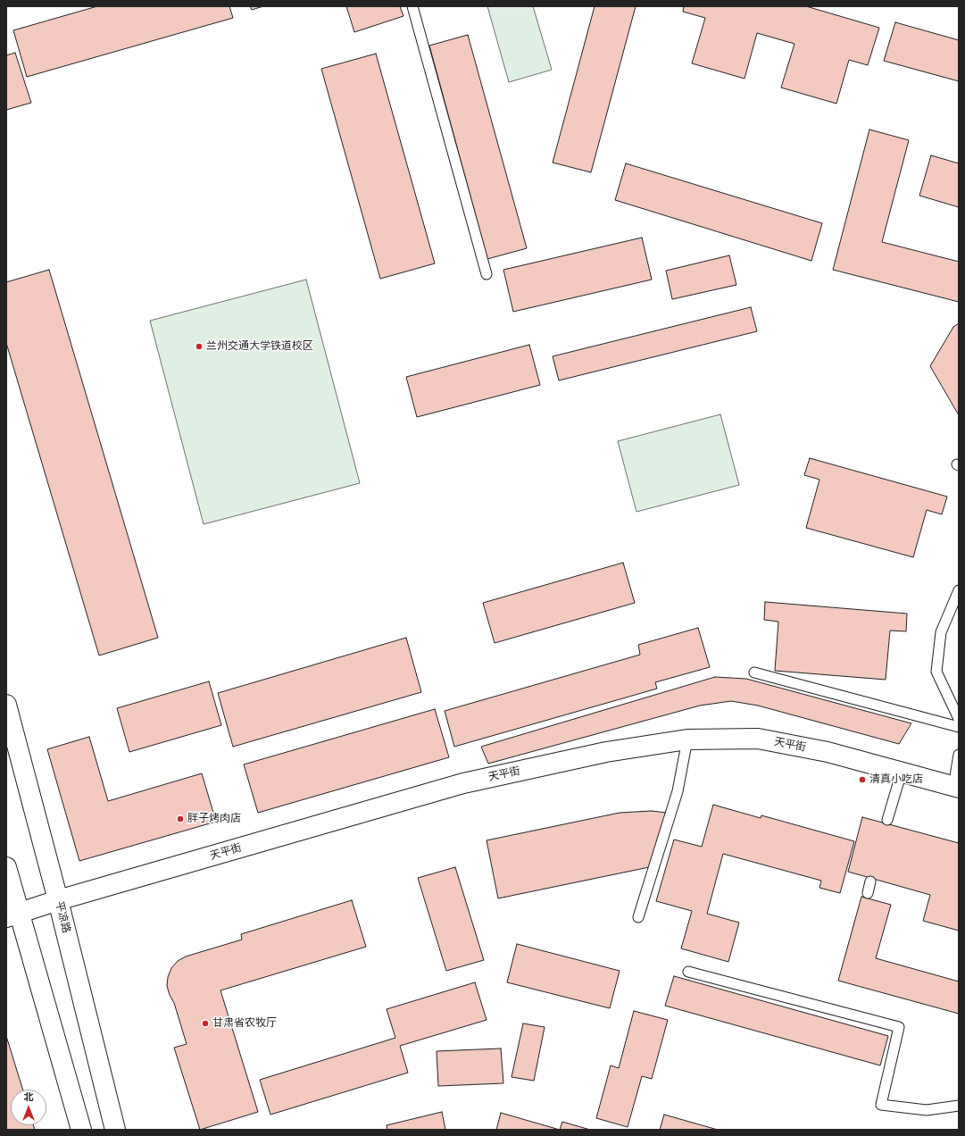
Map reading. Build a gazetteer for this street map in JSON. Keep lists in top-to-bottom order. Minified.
{"streets":{"street":["天平街","平凉路"]},"crossings":[["天平街","平凉路"]],"places":["兰州交通大学铁道校区","清真小吃店","胖子烤肉店","甘肃省农牧厅"],"north":"top"}
